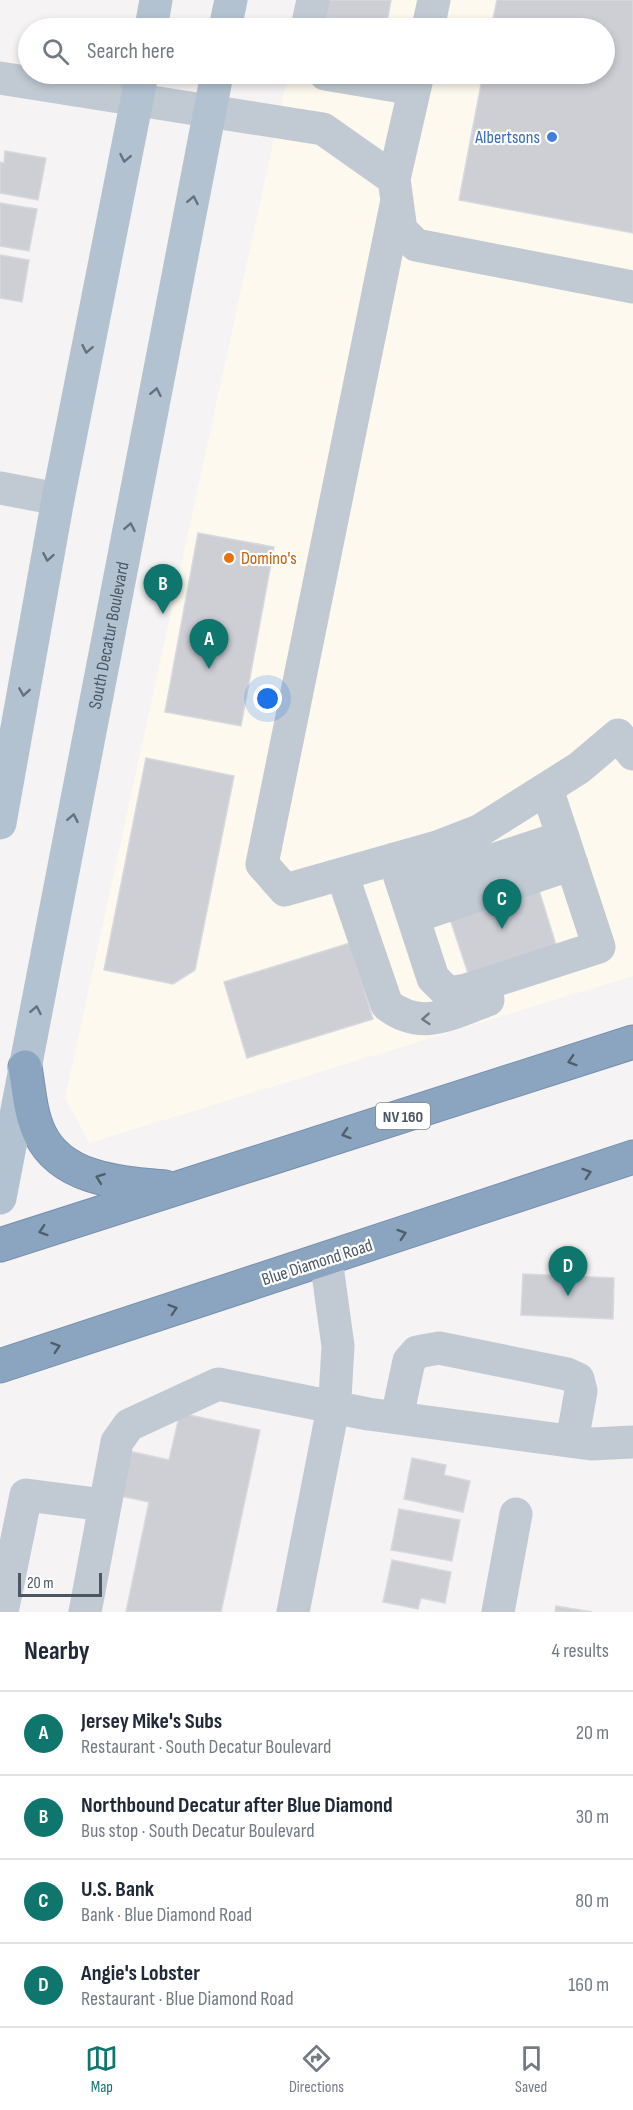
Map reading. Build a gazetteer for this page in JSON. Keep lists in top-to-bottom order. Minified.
{"streets":{"highway":["NV 160","Blue Diamond Road"],"main road":["South Decatur Boulevard"]},"places":["Albertsons","Domino's"],"scale_bar":"20 m","page":{"search":"Search here","pins":["B","A","C","D"],"scale":"20 m","heading":["Nearby","4 results"],"list":[{"mark":"A","name":"Jersey Mike's Subs","note":"Restaurant · South Decatur Boulevard","value":"20 m"},{"mark":"B","name":"Northbound Decatur after Blue Diamond","note":"Bus stop · South Decatur Boulevard","value":"30 m"},{"mark":"C","name":"U.S. Bank","note":"Bank · Blue Diamond Road","value":"80 m"},{"mark":"D","name":"Angie's Lobster","note":"Restaurant · Blue Diamond Road","value":"160 m"}],"nav":["Map","Directions","Saved"]}}
